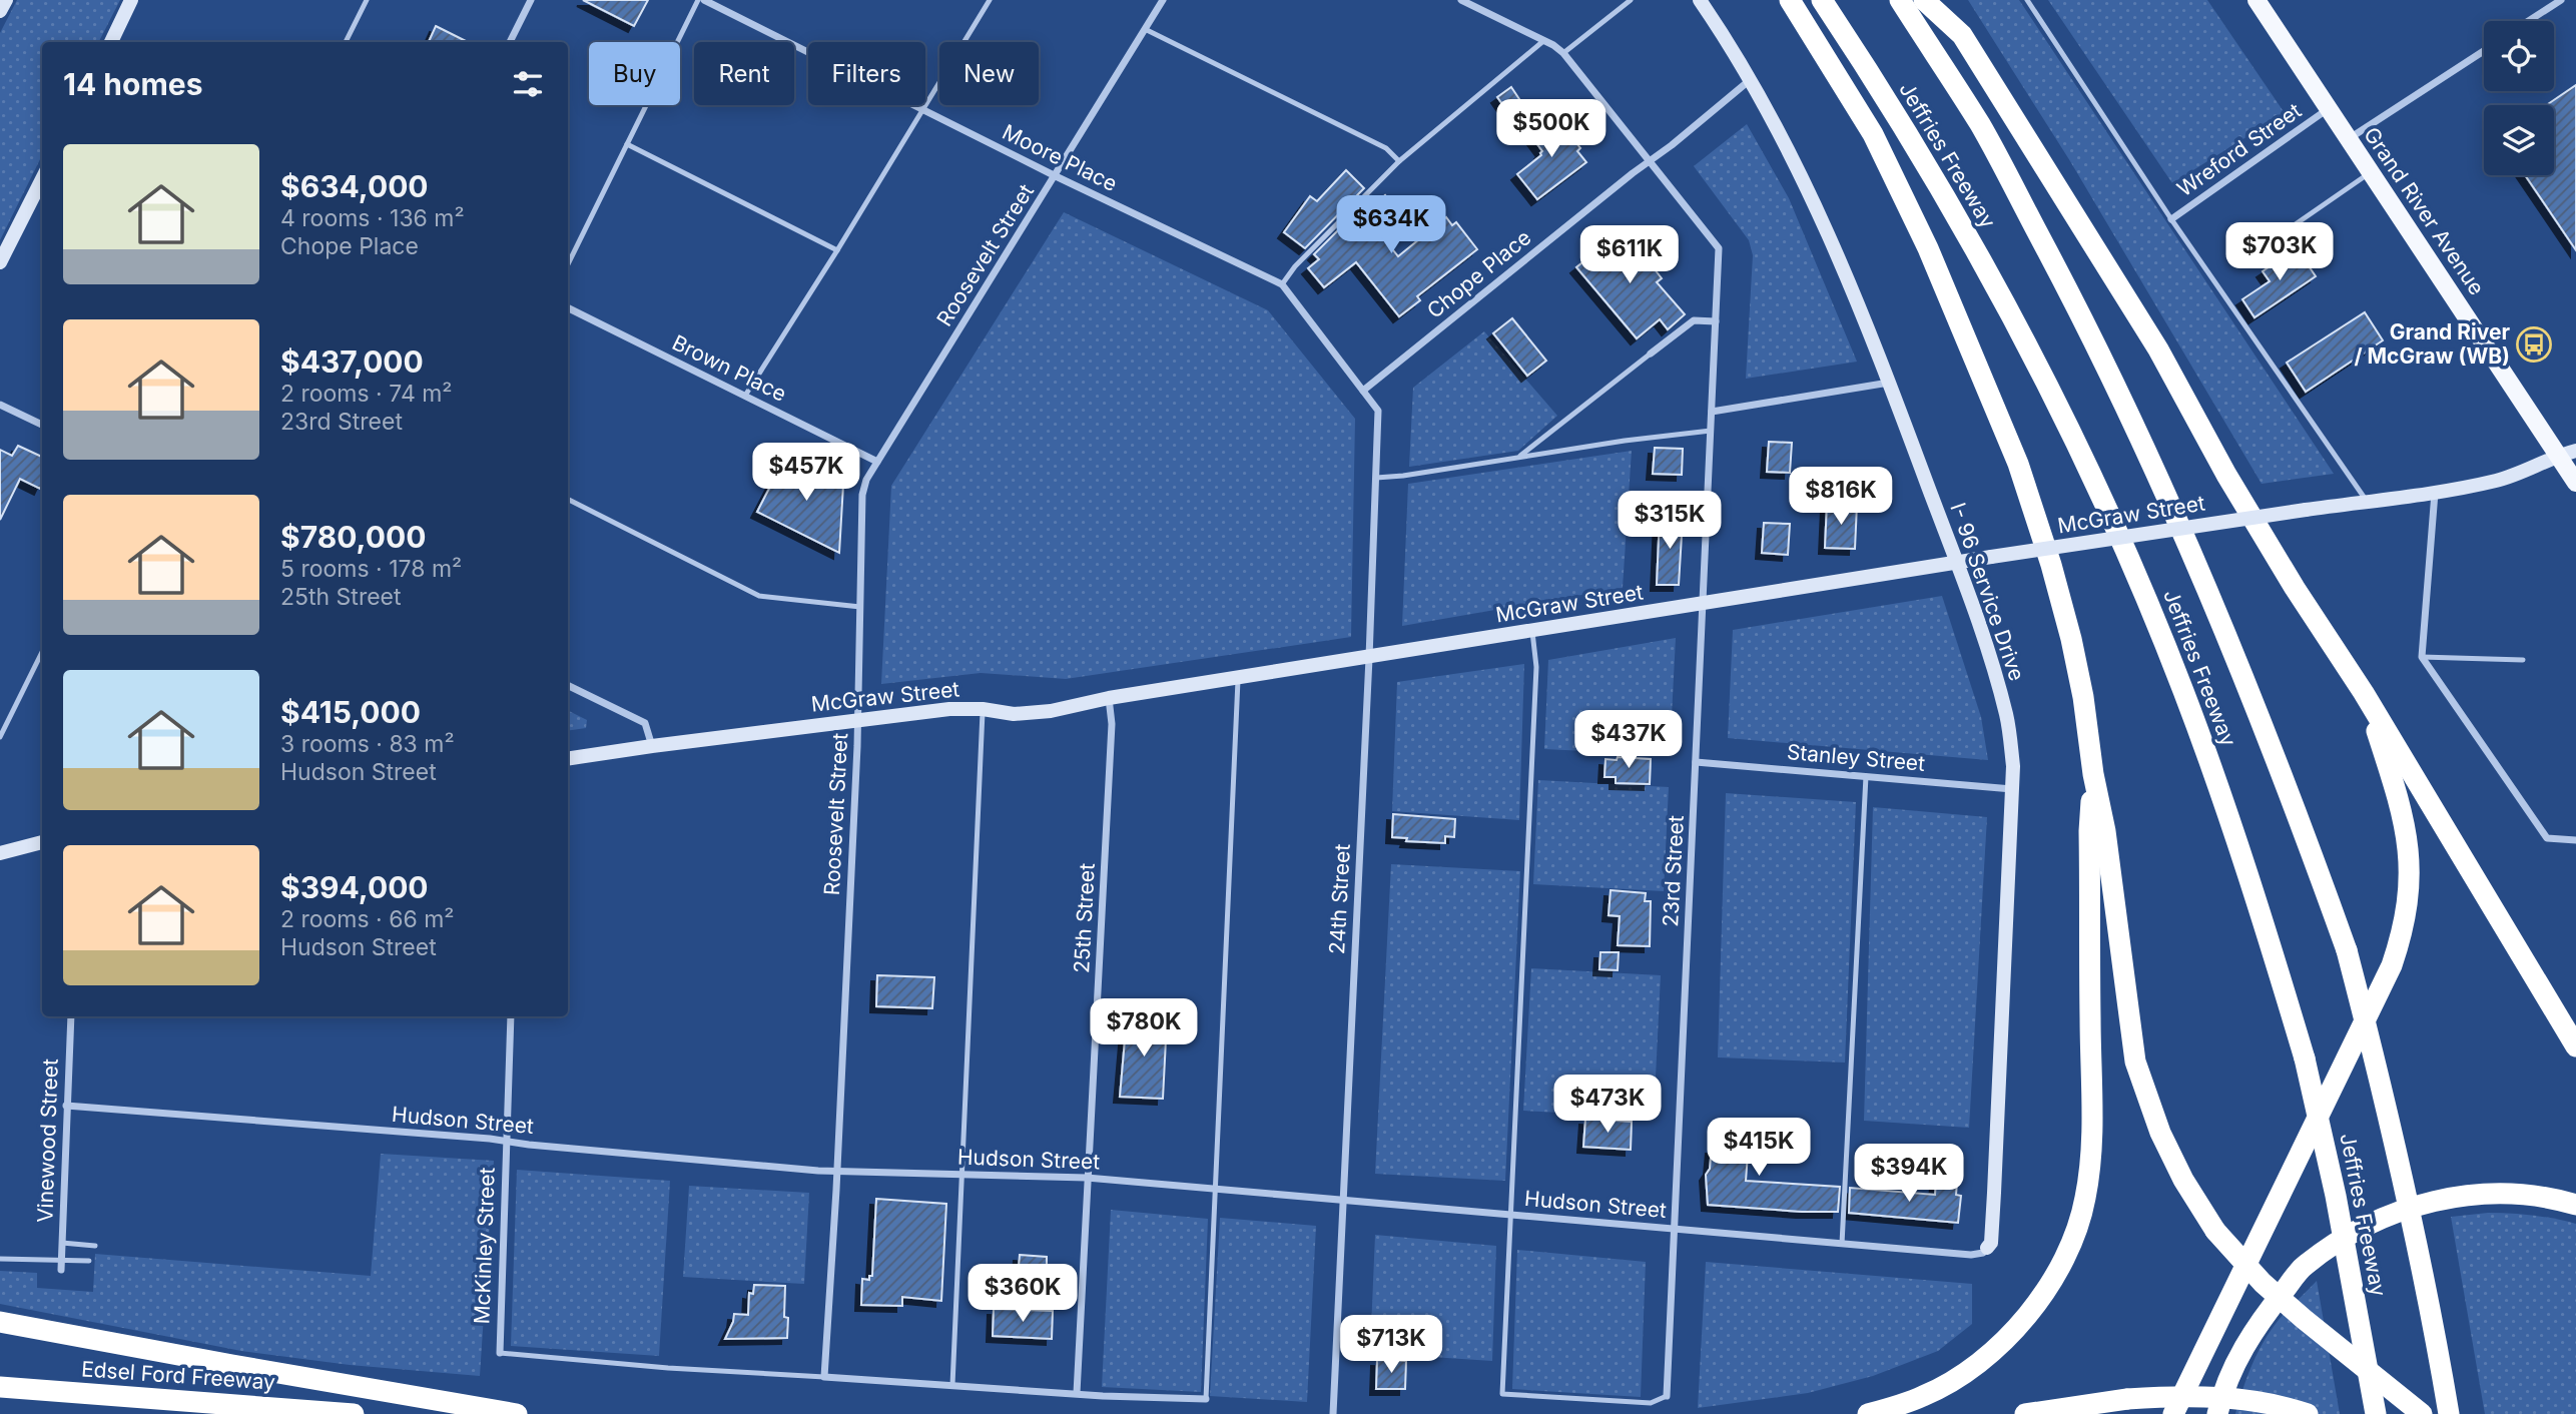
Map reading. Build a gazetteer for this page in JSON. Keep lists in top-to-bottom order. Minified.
{"streets":{"highway":["Jeffries Freeway","Edsel Ford Freeway"],"main road":["Grand River Avenue"],"street":["Wreford Street","Moore Place","Roosevelt Street","Chope Place","Brown Place","McGraw Street","I- 96 Service Drive","Stanley Street","23rd Street","24th Street","25th Street","Hudson Street","Vinewood Street","McKinley Street"]},"crossings":[["Wreford Street","Grand River Avenue"],["Moore Place","Roosevelt Street"],["Moore Place","Chope Place"],["Moore Place","24th Street"],["Grand River Avenue","McGraw Street"],["Roosevelt Street","Brown Place"],["Roosevelt Street","McGraw Street"],["Roosevelt Street","Hudson Street"],["Chope Place","I- 96 Service Drive"],["Chope Place","23rd Street"],["Chope Place","24th Street"],["McGraw Street","I- 96 Service Drive"],["McGraw Street","23rd Street"],["McGraw Street","24th Street"],["McGraw Street","25th Street"],["I- 96 Service Drive","Stanley Street"],["I- 96 Service Drive","Hudson Street"],["Stanley Street","23rd Street"],["23rd Street","Hudson Street"],["24th Street","Hudson Street"],["25th Street","Hudson Street"],["Hudson Street","Vinewood Street"],["Hudson Street","McKinley Street"]],"places":{"bus stop":["Grand River / McGraw (WB)"]},"page":{"chip":["Buy","Rent","Filters","New"],"heading":"14 homes","price":["$500K","$634K","$703K","$611K","$457K","$816K","$315K","$437K","$780K","$473K","$415K","$394K","$360K","$713K"],"list":[{"name":"$634,000","note":"4 rooms · 136 m² · Chope Place"},{"name":"$437,000","note":"2 rooms · 74 m² · 23rd Street"},{"name":"$780,000","note":"5 rooms · 178 m² · 25th Street"},{"name":"$415,000","note":"3 rooms · 83 m² · Hudson Street"},{"name":"$394,000","note":"2 rooms · 66 m² · Hudson Street"}]}}
